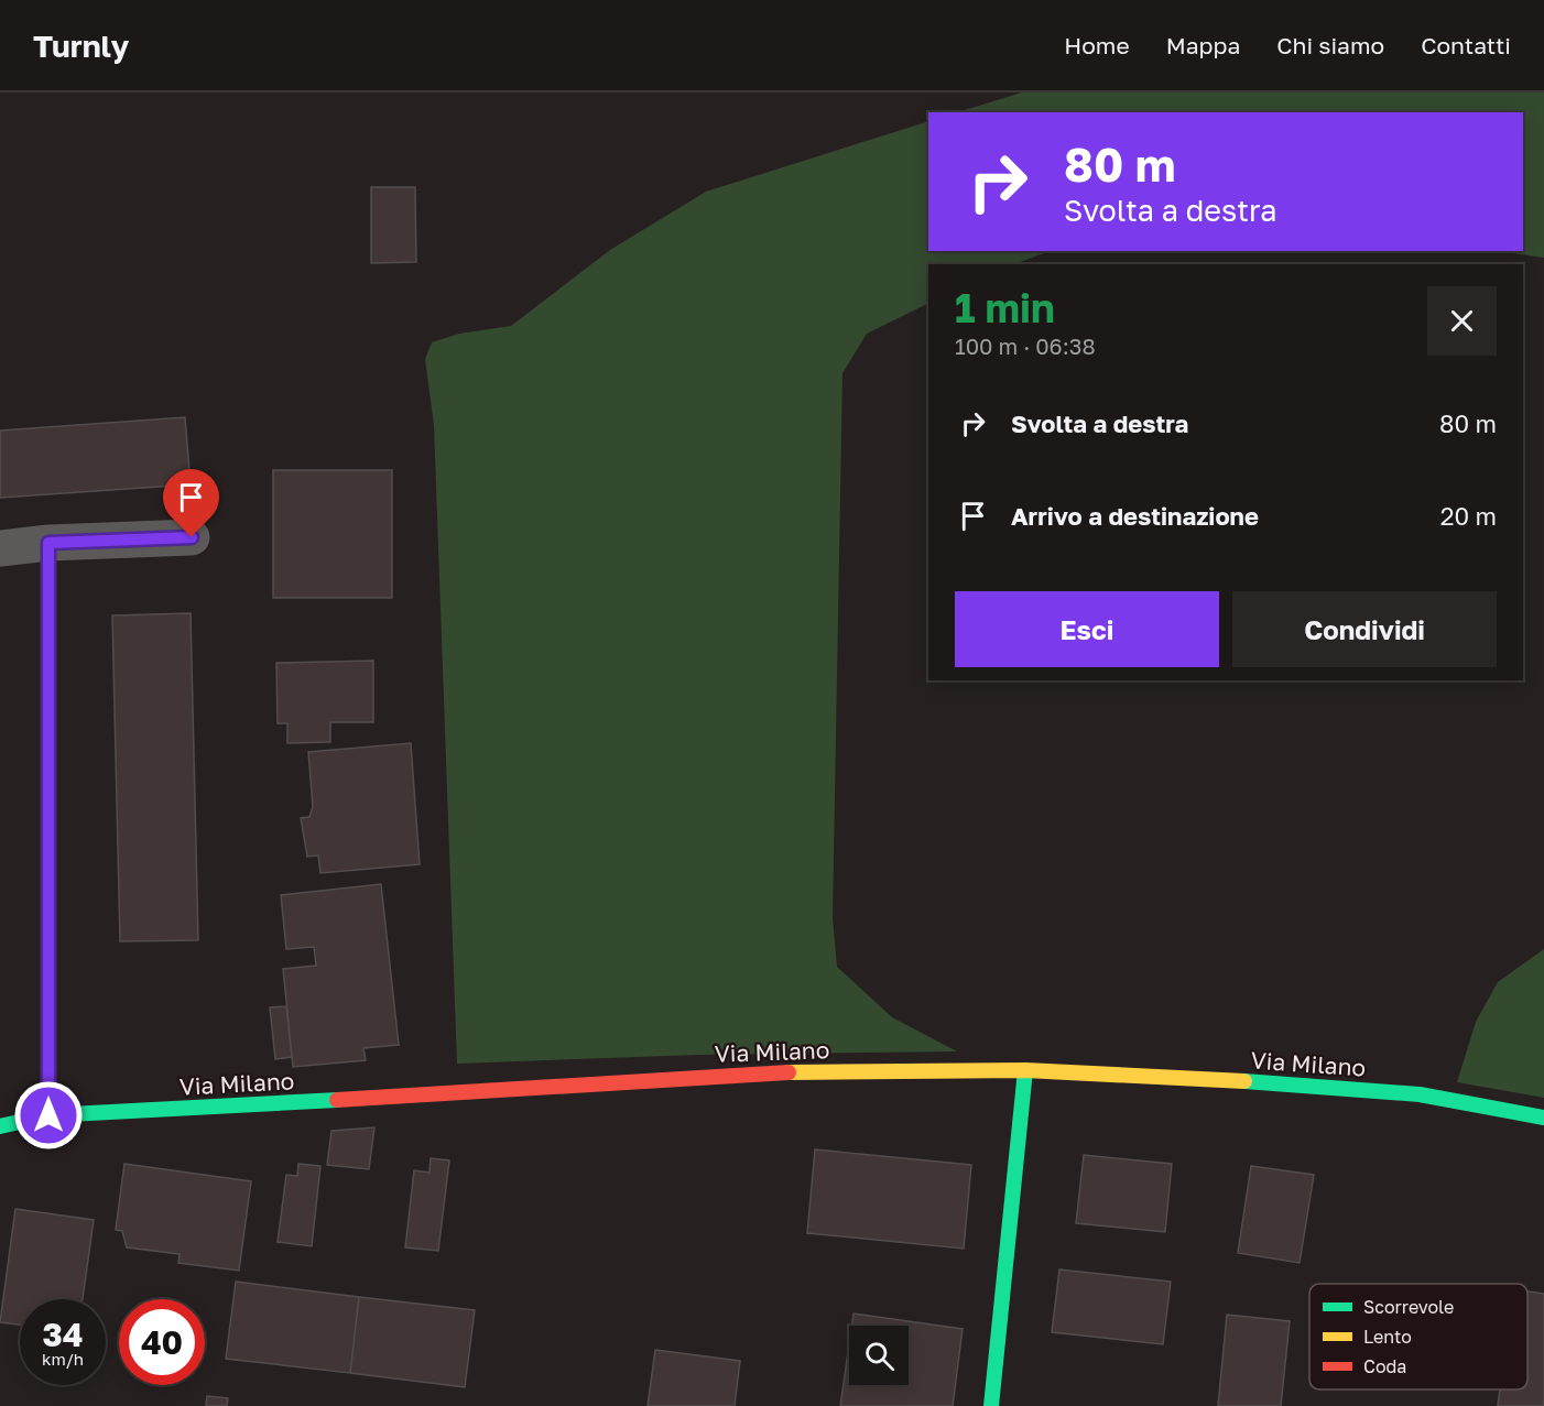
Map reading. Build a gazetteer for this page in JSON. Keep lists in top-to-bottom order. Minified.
{"streets":{"street":["Via Milano"]},"legend":["Scorrevole","Lento","Coda"],"page":{"header":"Turnly","nav":["Home","Mappa","Chi siamo","Contatti"],"turn":["80 m","Svolta a destra"],"heading":["1 min","100 m · 06:38"],"list":[{"name":"Svolta a destra","value":"80 m"},{"name":"Arrivo a destinazione","value":"20 m"}],"buttons":["Esci","Condividi"],"speed":"34 km/h","limit":"40"}}
